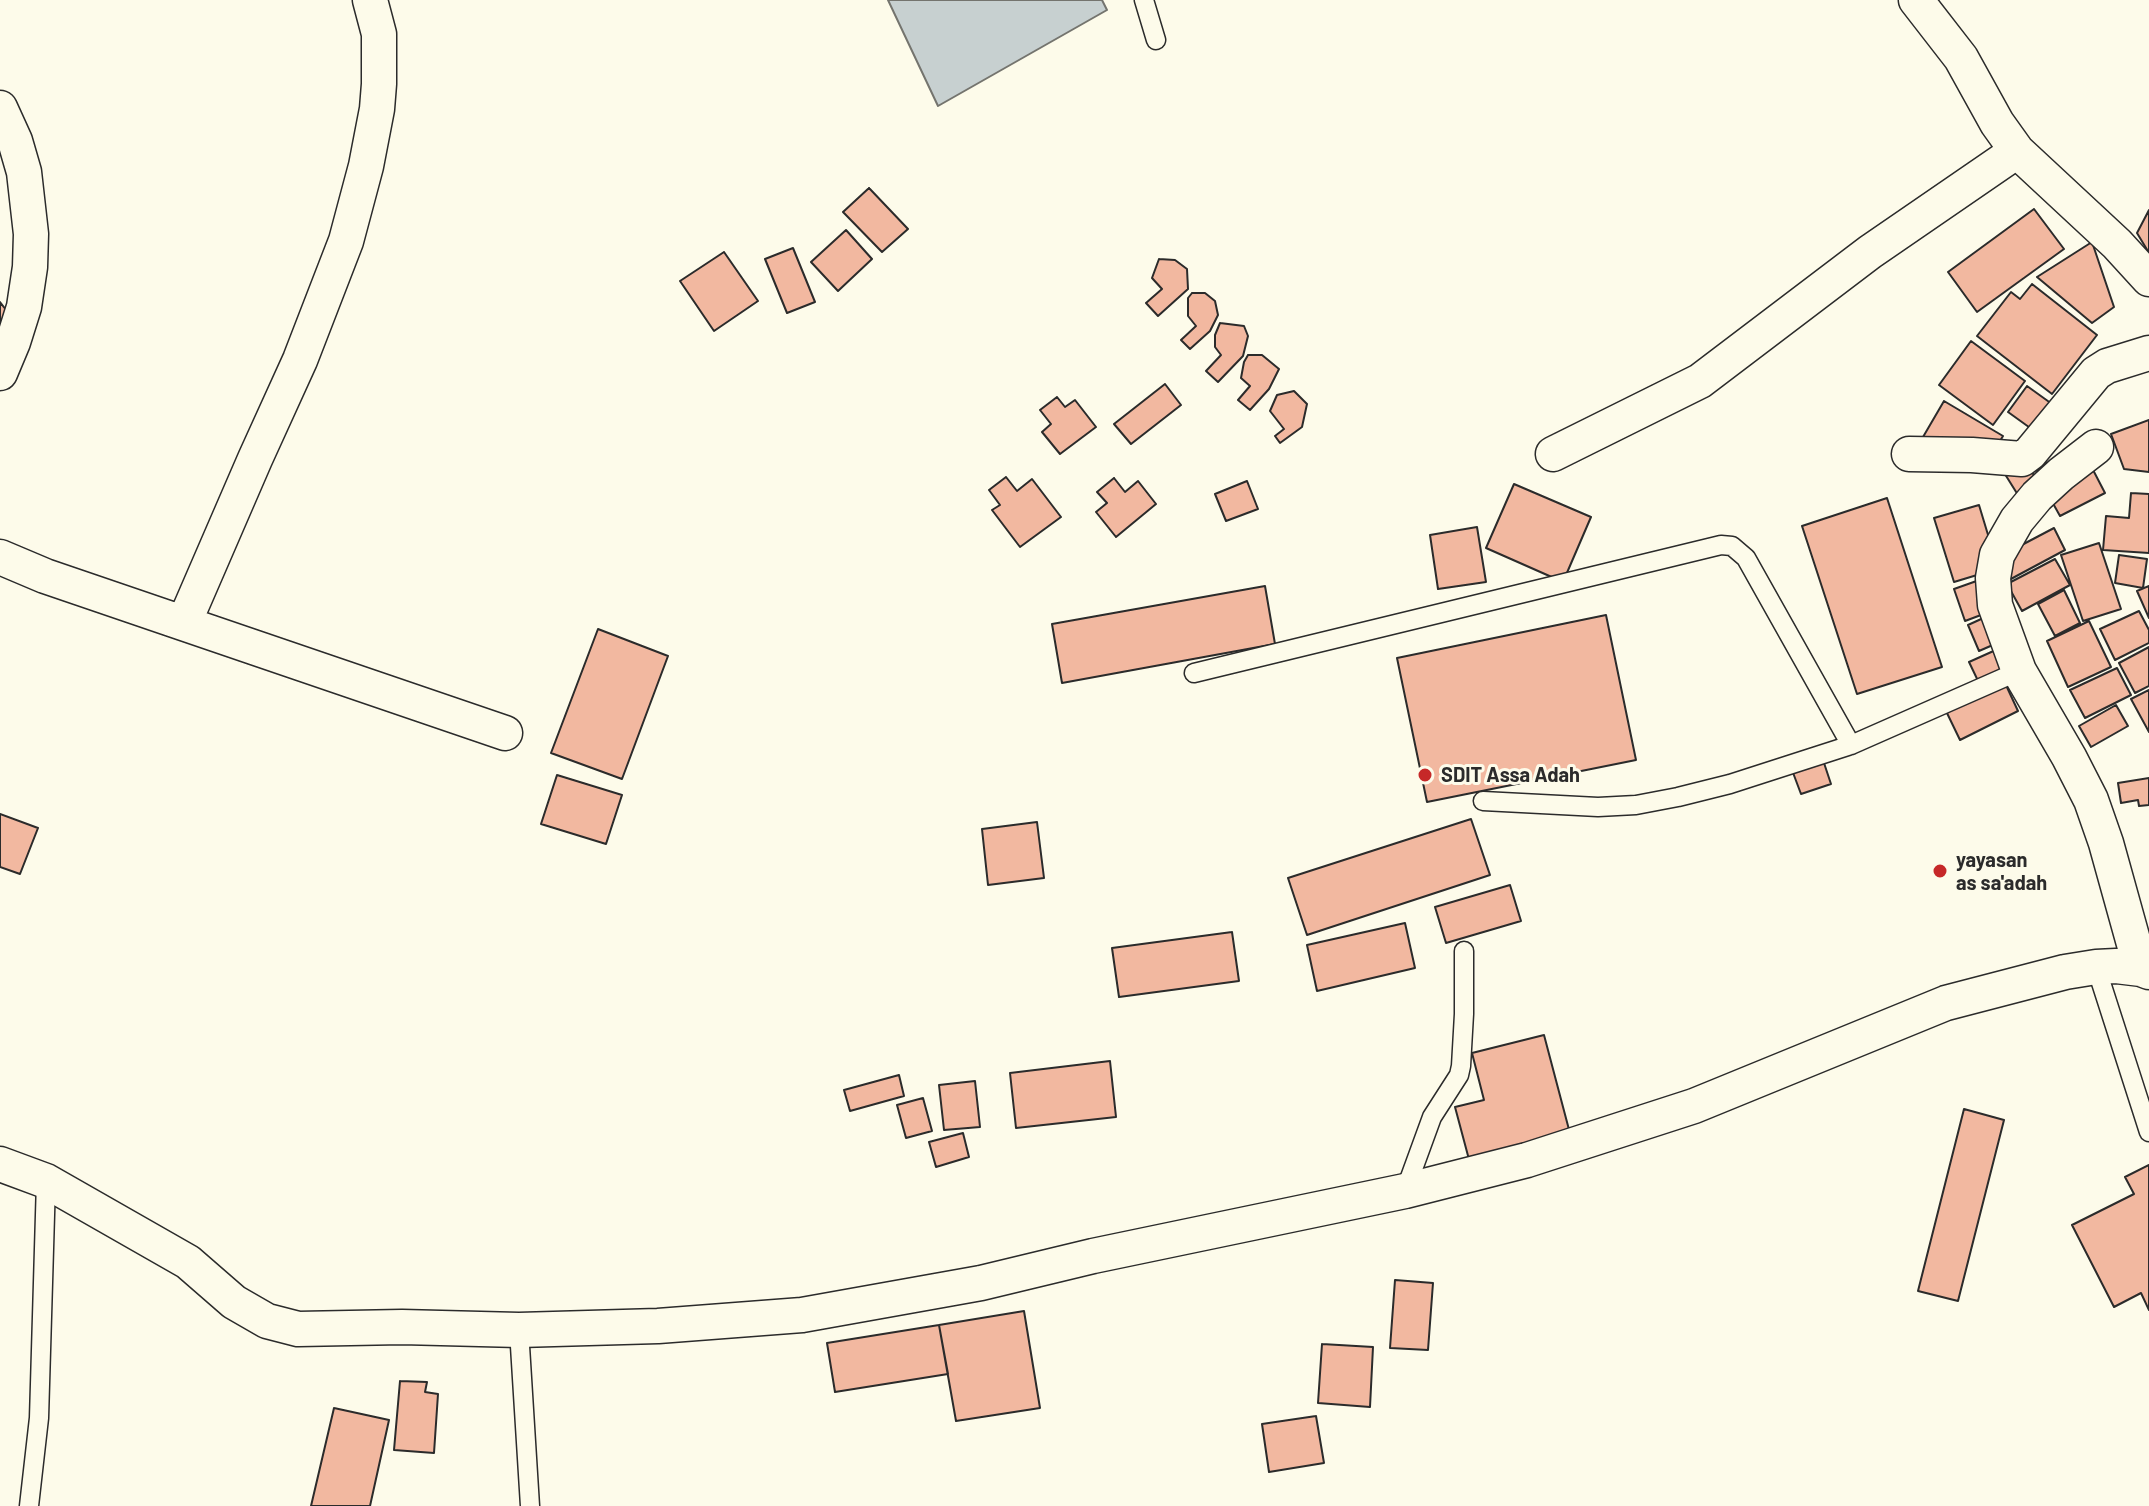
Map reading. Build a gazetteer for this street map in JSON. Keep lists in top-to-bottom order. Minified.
{"places":["SDIT Assa Adah","yayasan as sa'adah"]}
